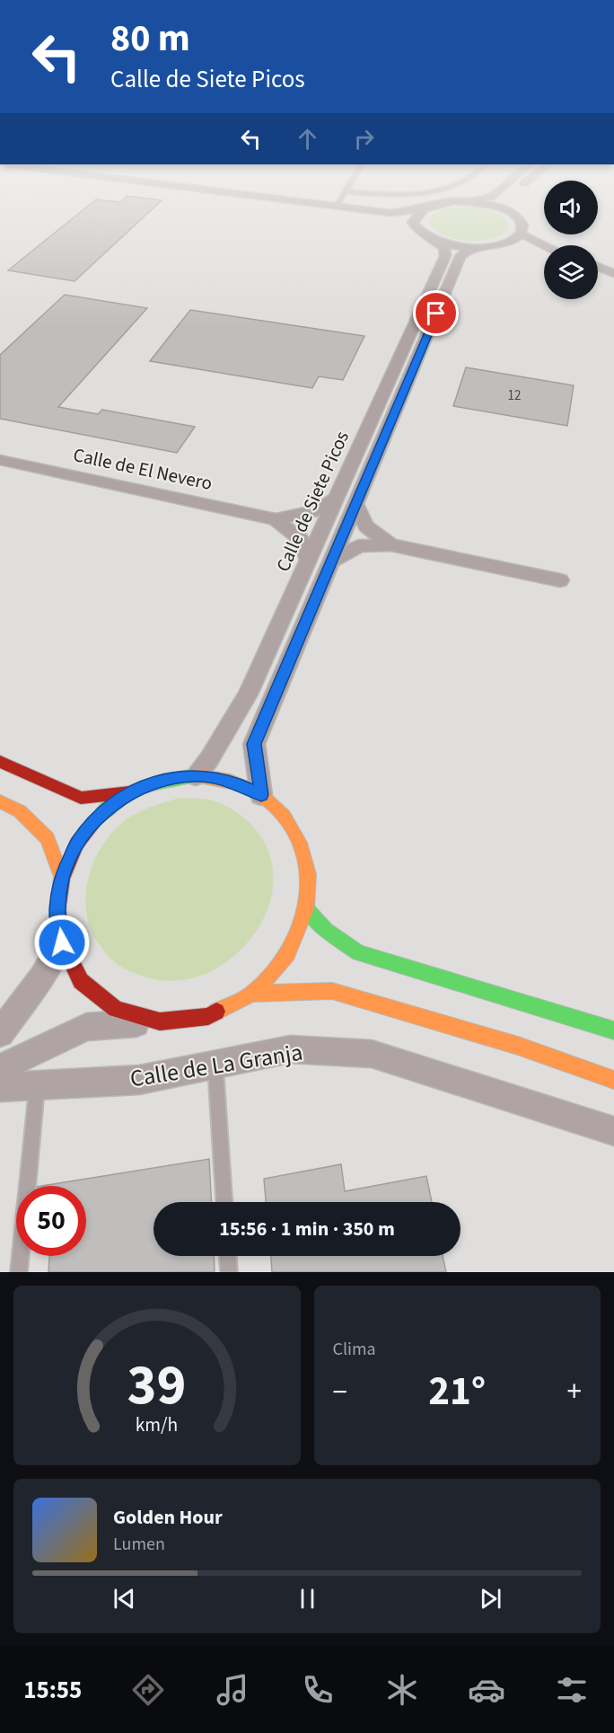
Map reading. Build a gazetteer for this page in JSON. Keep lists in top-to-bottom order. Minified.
{"streets":{"street":["Calle de El Nevero","Calle de Siete Picos","Calle de La Granja"]},"crossings":[["Calle de El Nevero","Calle de Siete Picos"]],"house_numbers":["12"],"page":{"turn":["80 m","Calle de Siete Picos"],"limit":"50","trip":"15:56 · 1 min · 350 m","tile":"Clima","heat":["−","21°","+"],"song":["Golden Hour","Lumen"],"tabs":"15:55","gauge":["39","km/h"]}}
